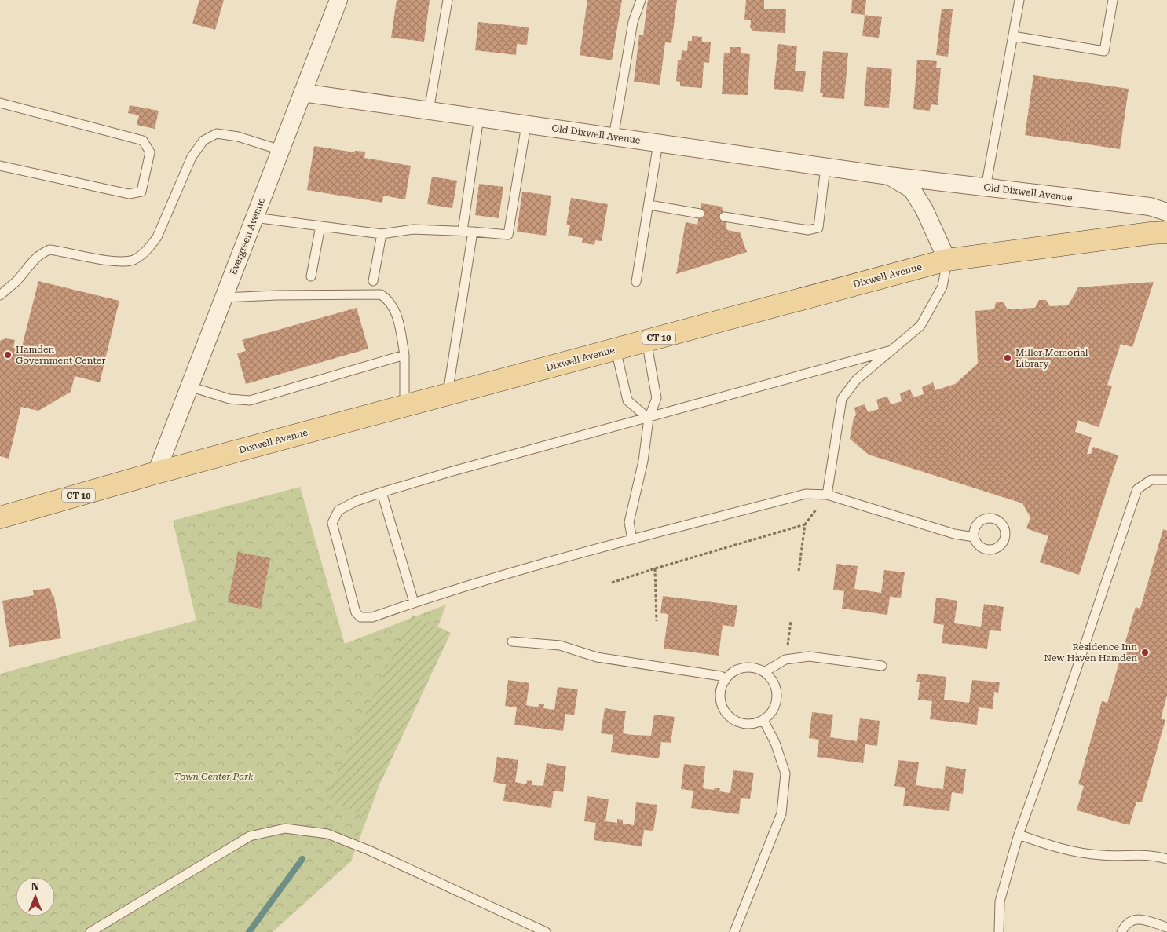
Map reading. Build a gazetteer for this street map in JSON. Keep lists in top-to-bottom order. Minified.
{"streets":{"main road":["Dixwell Avenue","CT 10"],"street":["Old Dixwell Avenue","Evergreen Avenue"]},"crossings":[["Old Dixwell Avenue","Evergreen Avenue"],["Old Dixwell Avenue","Dixwell Avenue"],["Evergreen Avenue","Dixwell Avenue"]],"parks":["Town Center Park"],"places":["Hamden Government Center","Miller Memorial Library","Residence Inn New Haven Hamden"],"north":"top"}
